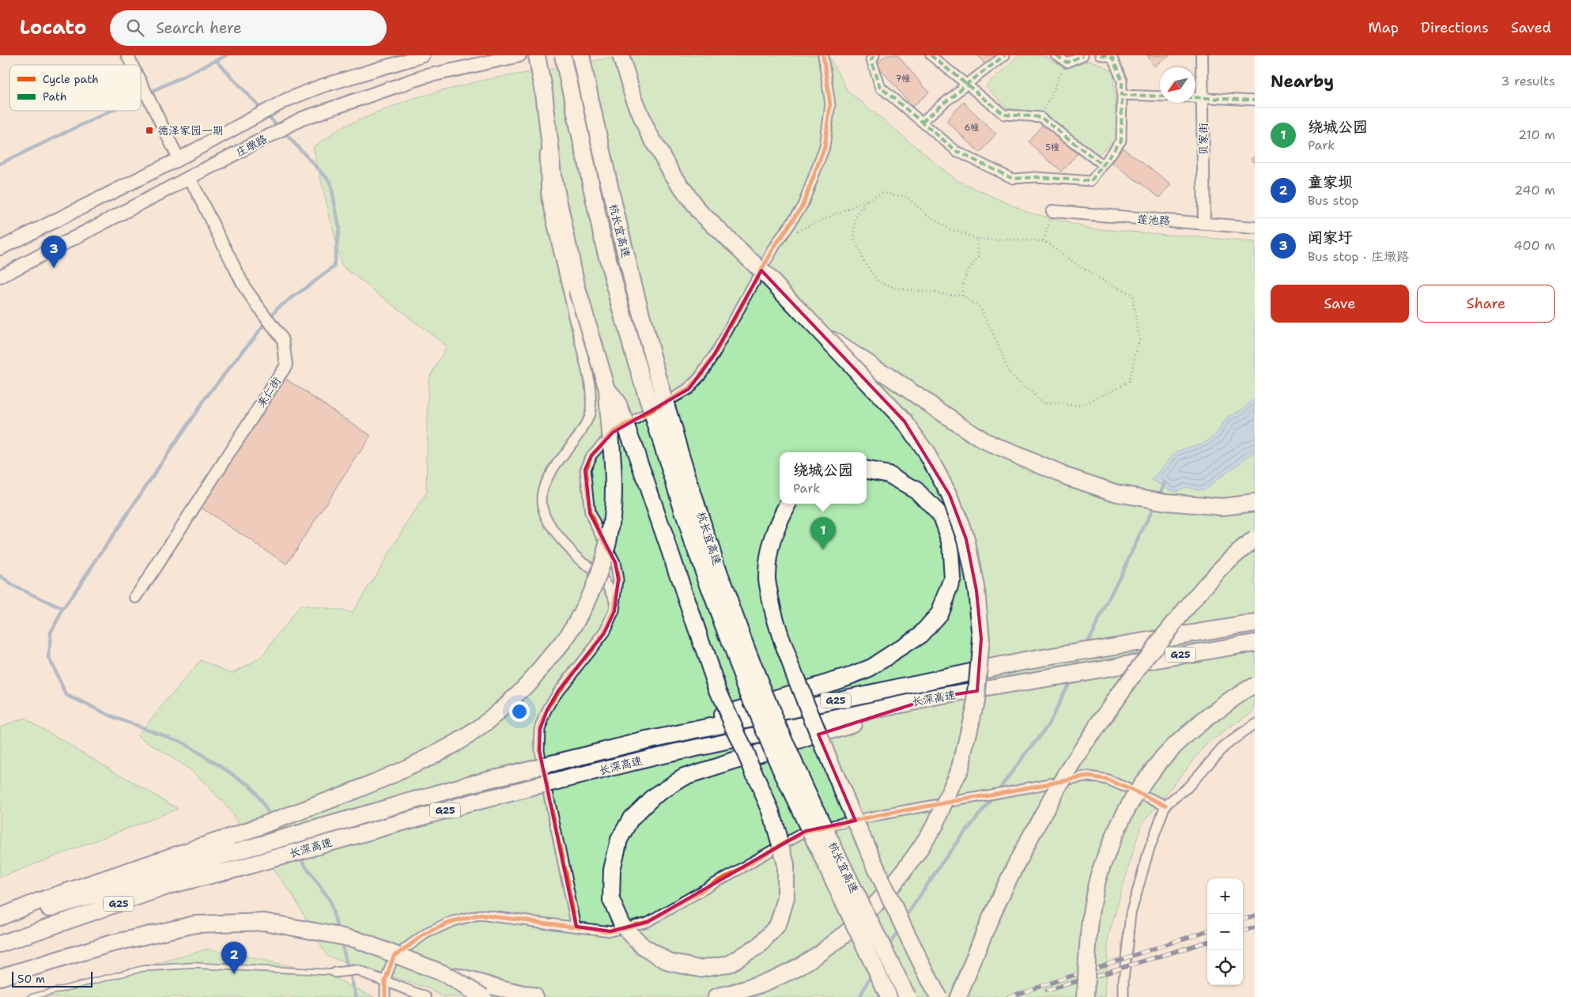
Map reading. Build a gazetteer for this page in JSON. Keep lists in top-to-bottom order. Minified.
{"streets":{"highway":["杭长宜高速","G25","长深高速"],"main road":["庄墩路"],"street":["贝家街","莲池路","来仁街"]},"crossings":[["贝家街","莲池路"],["庄墩路","来仁街"]],"places":{"transit":["德泽家园一期"]},"house_numbers":["7幢","6幢","5幢"],"legend":["Cycle path","Path"],"scale_bar":"50 m","north":"bottom left","page":{"header":"Locato","search":"Search here","nav":["Map","Directions","Saved"],"heading":["Nearby","3 results"],"list":[{"mark":"1","name":"绕城公园","note":"Park","value":"210 m"},{"mark":"2","name":"童家坝","note":"Bus stop","value":"240 m"},{"mark":"3","name":"闻家圩","note":"Bus stop · 庄墩路","value":"400 m"}],"pins":["3","1","2"],"buttons":["Save","Share"],"popup":["绕城公园","Park"],"map_buttons":["+","−"],"scale":"50 m"}}
